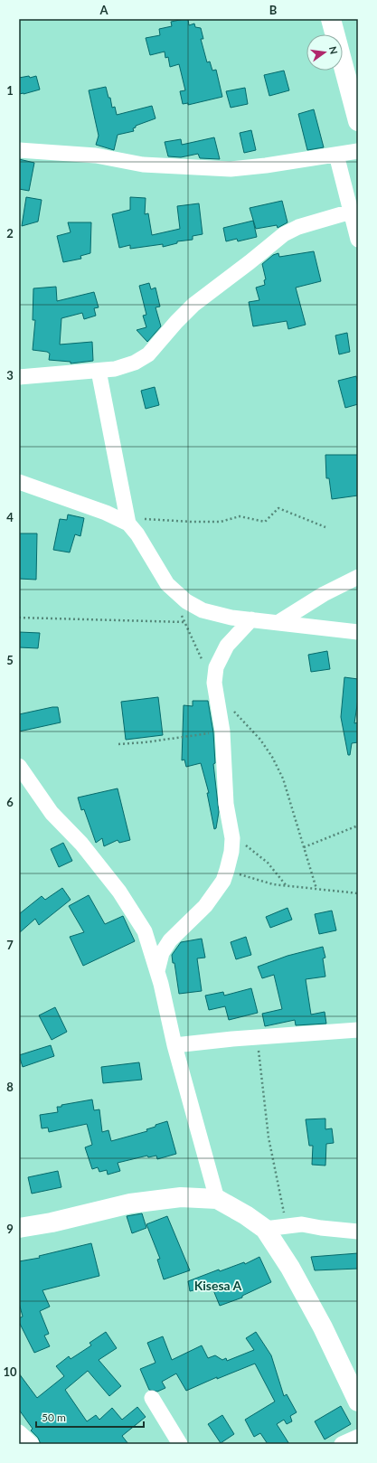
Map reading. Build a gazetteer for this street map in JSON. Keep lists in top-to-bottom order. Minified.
{"districts":["Kisesa A"],"scale_bar":"50 m","north":"right","grid":{"columns":["A","B"],"rows":["1","2","3","4","5","6","7","8","9","10"]}}
